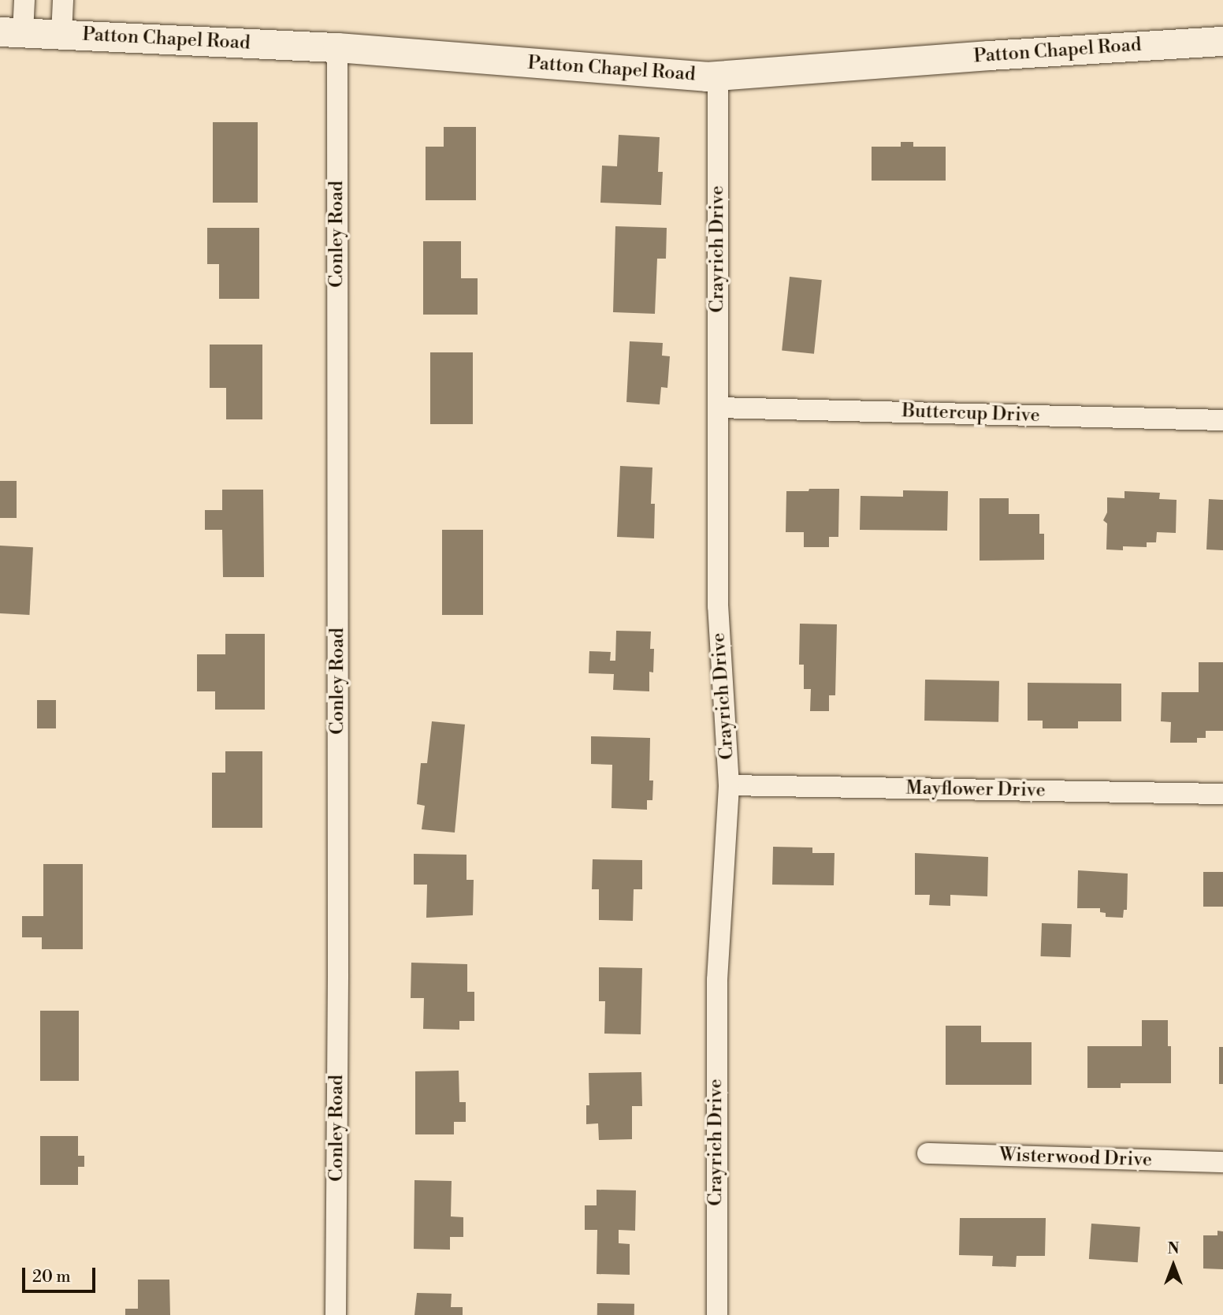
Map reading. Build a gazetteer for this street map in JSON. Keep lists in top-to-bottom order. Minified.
{"streets":{"street":["Patton Chapel Road","Conley Road","Crayrich Drive","Buttercup Drive","Mayflower Drive","Wisterwood Drive"]},"crossings":[["Patton Chapel Road","Conley Road"],["Patton Chapel Road","Crayrich Drive"],["Crayrich Drive","Buttercup Drive"],["Crayrich Drive","Mayflower Drive"]],"scale_bar":"20 m","north":"top"}
